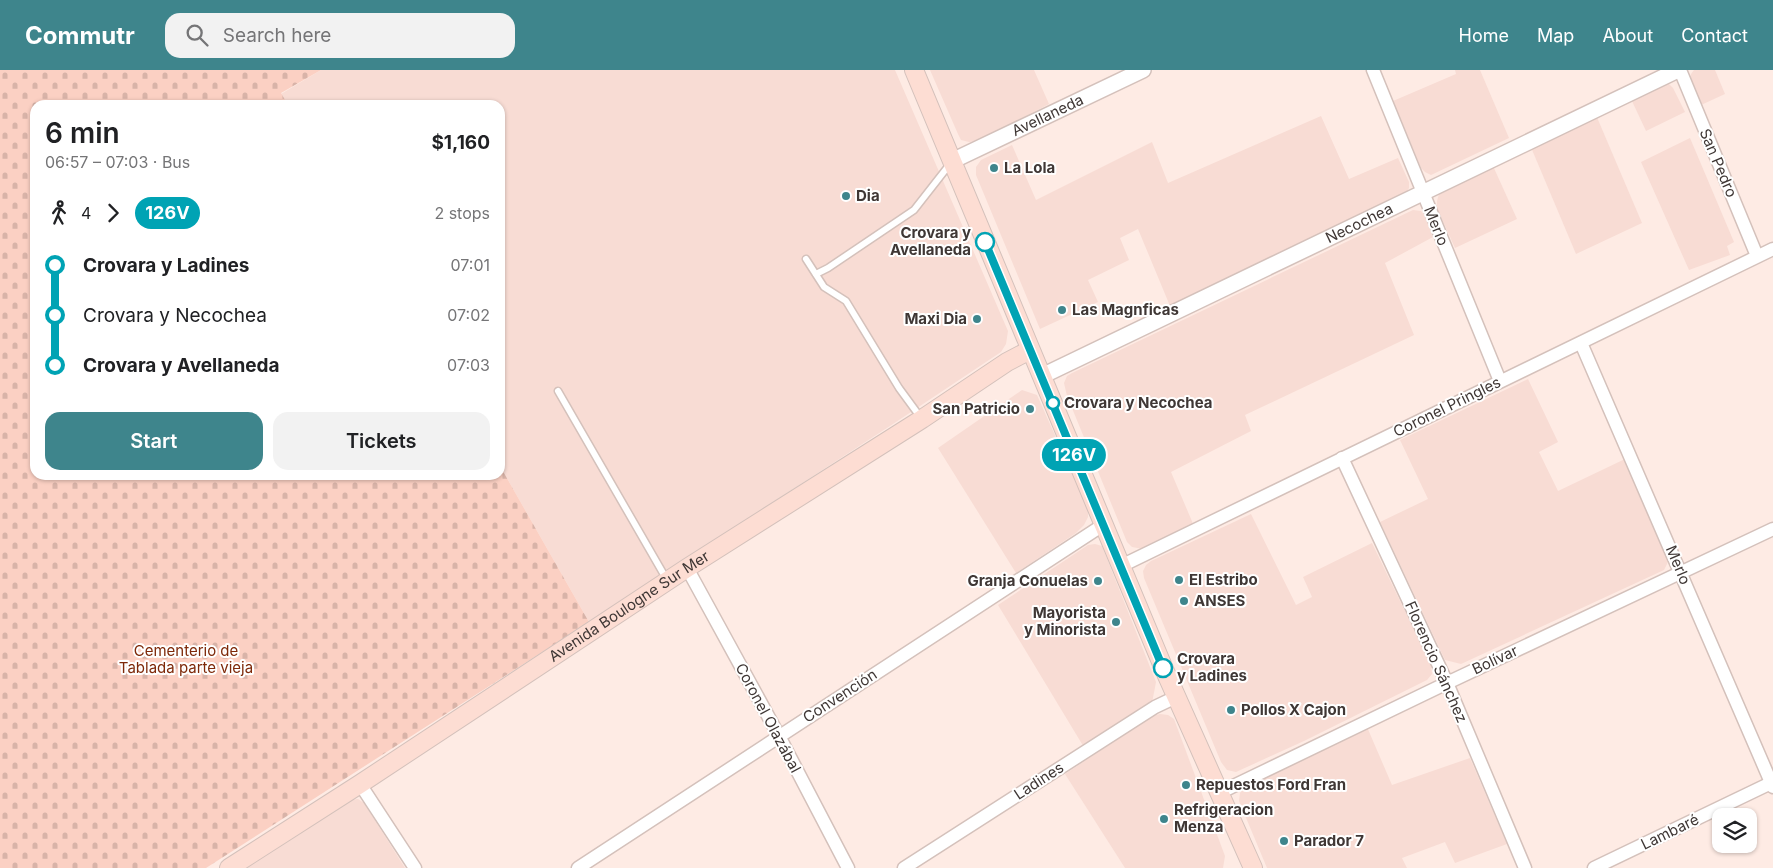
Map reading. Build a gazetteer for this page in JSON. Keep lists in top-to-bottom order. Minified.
{"streets":{"main road":["Avenida Boulogne Sur Mer"],"street":["Avellaneda","San Pedro","Necochea","Merlo","Coronel Pringles","Bolívar","Florencio Sánchez","Convención","Coronel Olazábal","Ladines","Lambaré"]},"crossings":[["San Pedro","Necochea"],["San Pedro","Coronel Pringles"],["Necochea","Merlo"],["Merlo","Coronel Pringles"],["Merlo","Bolívar"],["Merlo","Lambaré"],["Coronel Pringles","Florencio Sánchez"],["Avenida Boulogne Sur Mer","Coronel Olazábal"],["Bolívar","Florencio Sánchez"],["Convención","Coronel Olazábal"]],"parks":["Cementerio de Tablada parte vieja"],"places":["La Lola","Dia","Crovara y Avellaneda","Las Magnficas","Maxi Dia","Crovara y Necochea","San Patricio","El Estribo","Granja Conuelas","ANSES","Mayorista y Minorista","Crovara y Ladines","Pollos X Cajon","Repuestos Ford Fran","Refrigeracion Menza","Parador 7"],"lines":["bus line 126V"],"page":{"header":"Commutr","search":"Search here","nav":["Home","Map","About","Contact"],"on_map":"126V","heading":["6 min","06:57 – 07:03 · Bus","$1,160"],"legs":["4","126V","2 stops"],"list":[{"name":"Crovara y Ladines","value":"07:01"},{"name":"Crovara y Necochea","value":"07:02"},{"name":"Crovara y Avellaneda","value":"07:03"}],"buttons":["Start","Tickets"]}}
